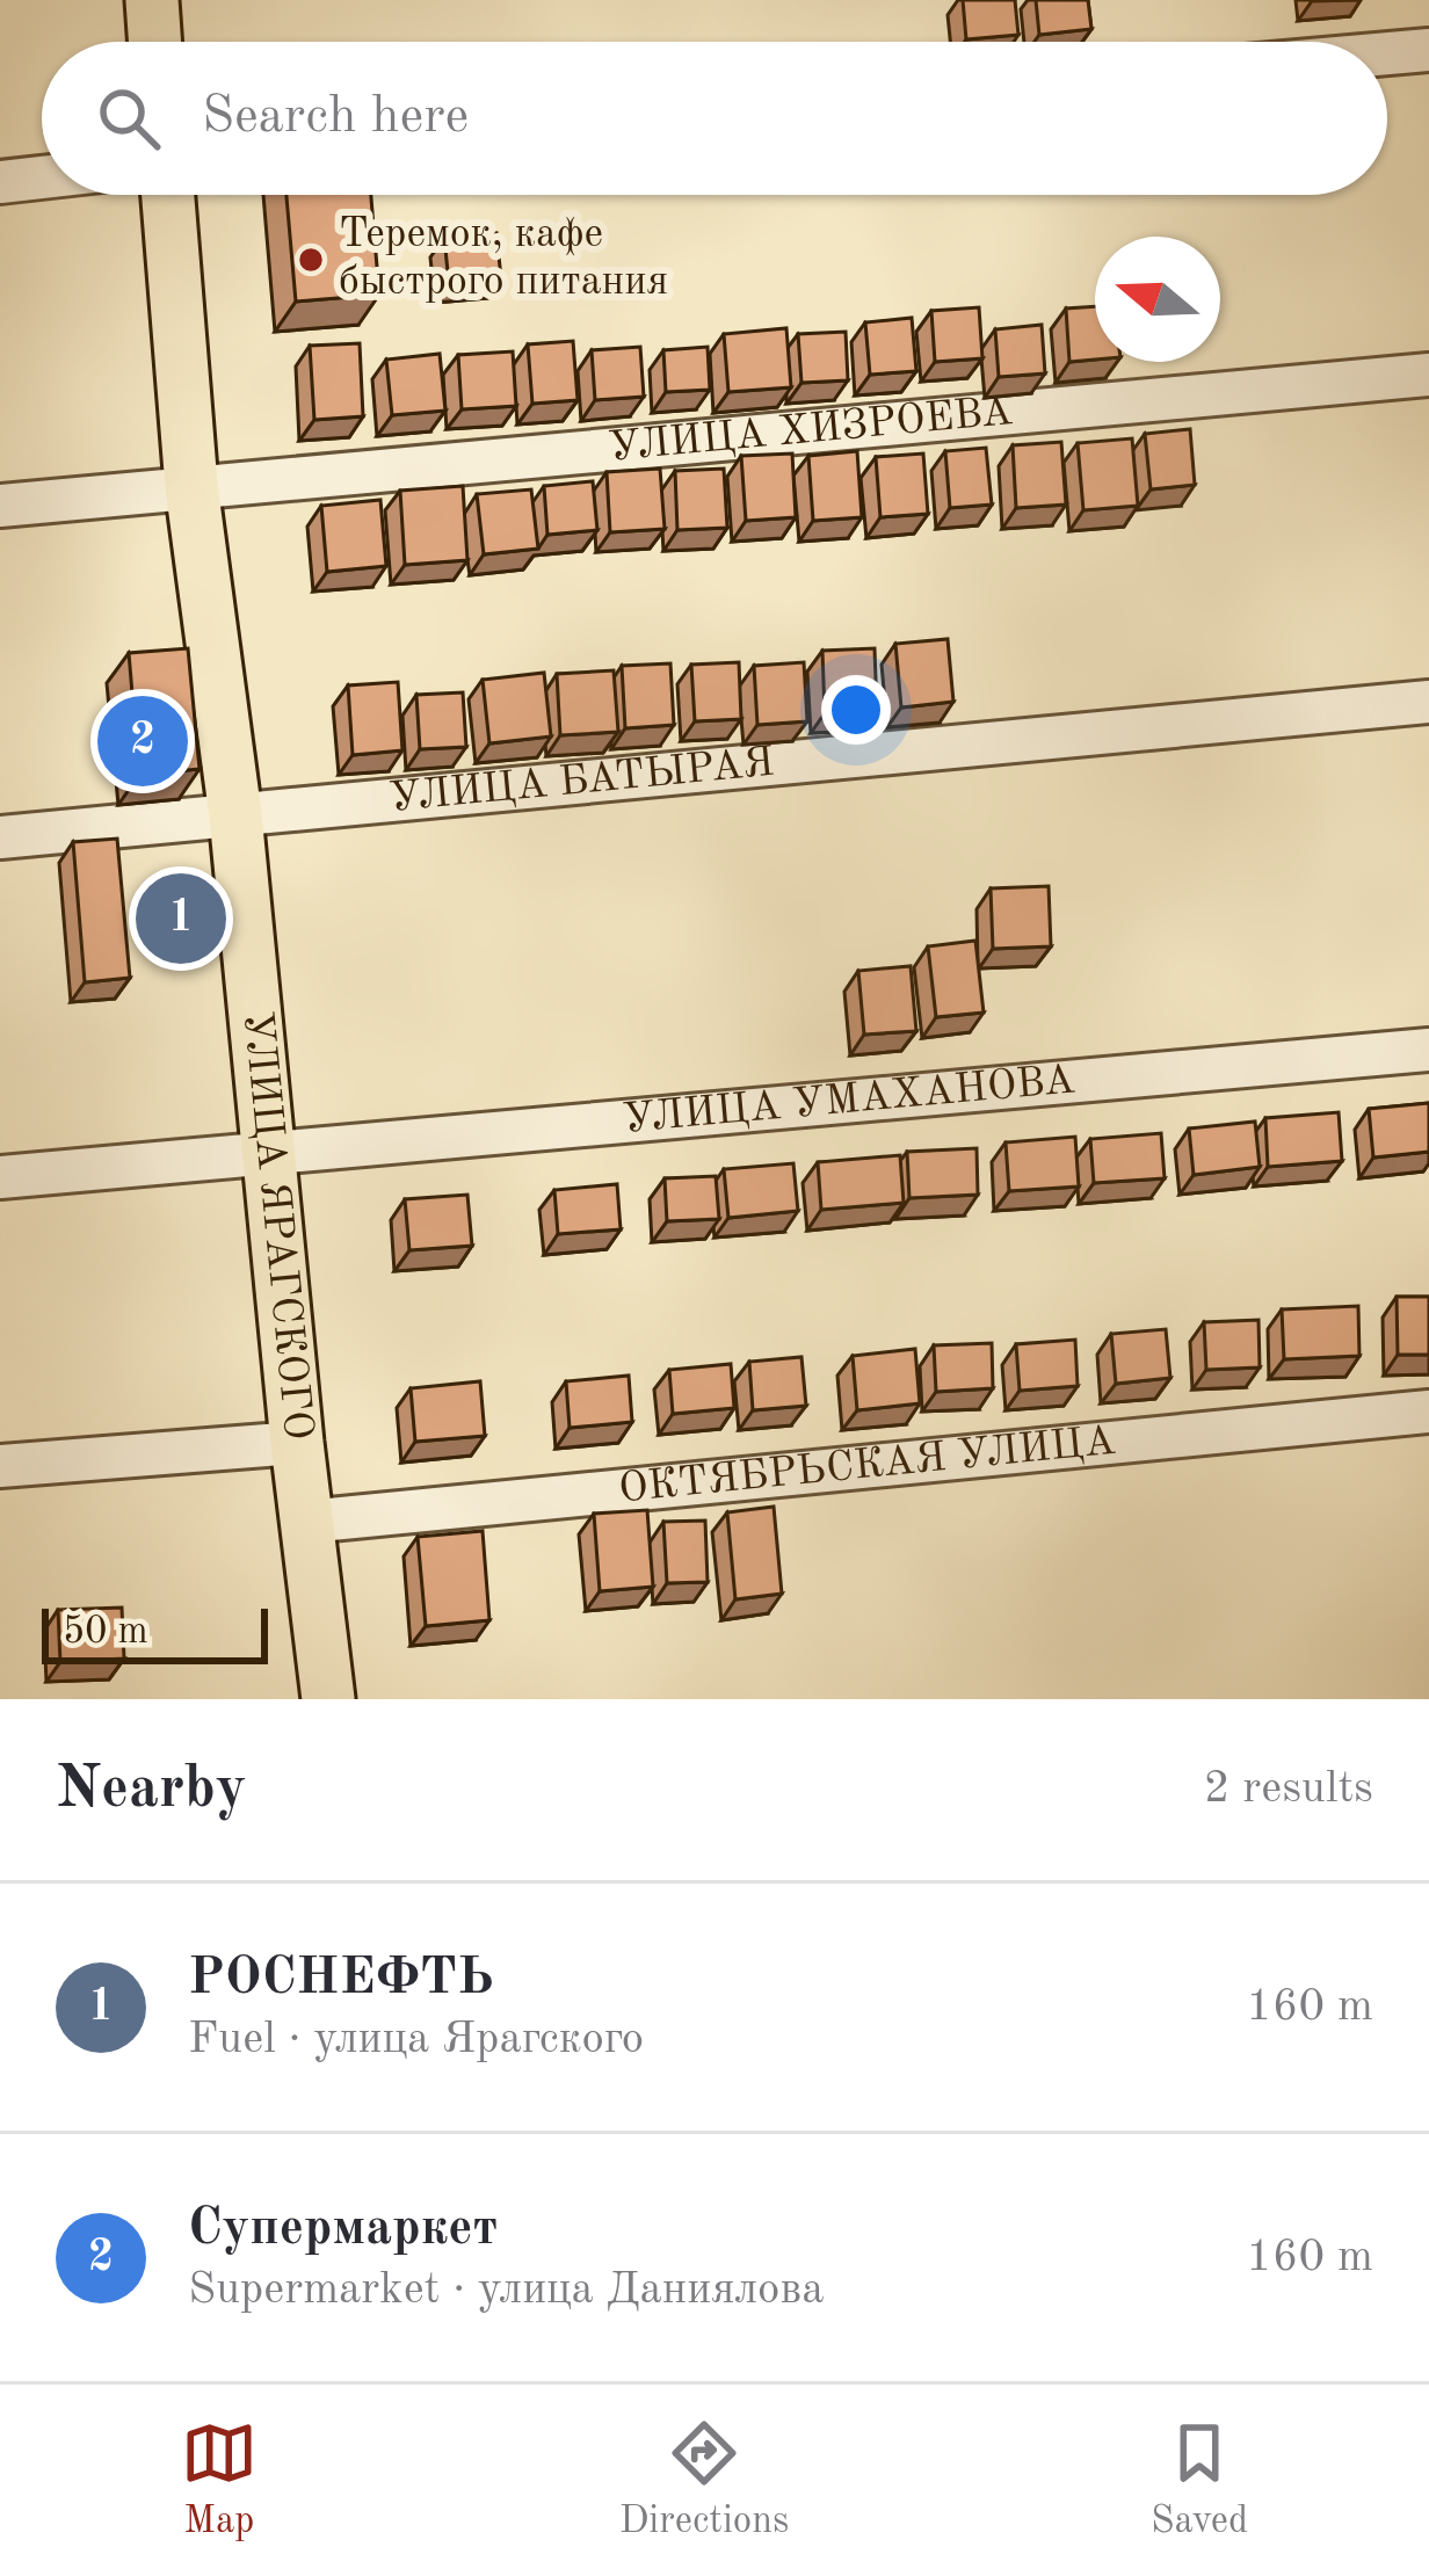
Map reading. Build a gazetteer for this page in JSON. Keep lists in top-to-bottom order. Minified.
{"streets":{"main road":["УЛИЦА ЯРАГСКОГО"],"street":["УЛИЦА ХИЗРОЕВА","УЛИЦА БАТЫРАЯ","УЛИЦА УМАХАНОВА","ОКТЯБРЬСКАЯ УЛИЦА"]},"crossings":[["УЛИЦА ХИЗРОЕВА","УЛИЦА ЯРАГСКОГО"],["УЛИЦА БАТЫРАЯ","УЛИЦА ЯРАГСКОГО"],["УЛИЦА УМАХАНОВА","УЛИЦА ЯРАГСКОГО"],["УЛИЦА ЯРАГСКОГО","ОКТЯБРЬСКАЯ УЛИЦА"]],"places":["Теремок, кафе быстрого питания"],"scale_bar":"50 m","north":"left","page":{"search":"Search here","pins":["2","1"],"scale":"50 m","heading":["Nearby","2 results"],"list":[{"mark":"1","name":"РОСНЕФТЬ","note":"Fuel · улица Ярагского","value":"160 m"},{"mark":"2","name":"Супермаркет","note":"Supermarket · улица Даниялова","value":"160 m"}],"nav":["Map","Directions","Saved"]}}
